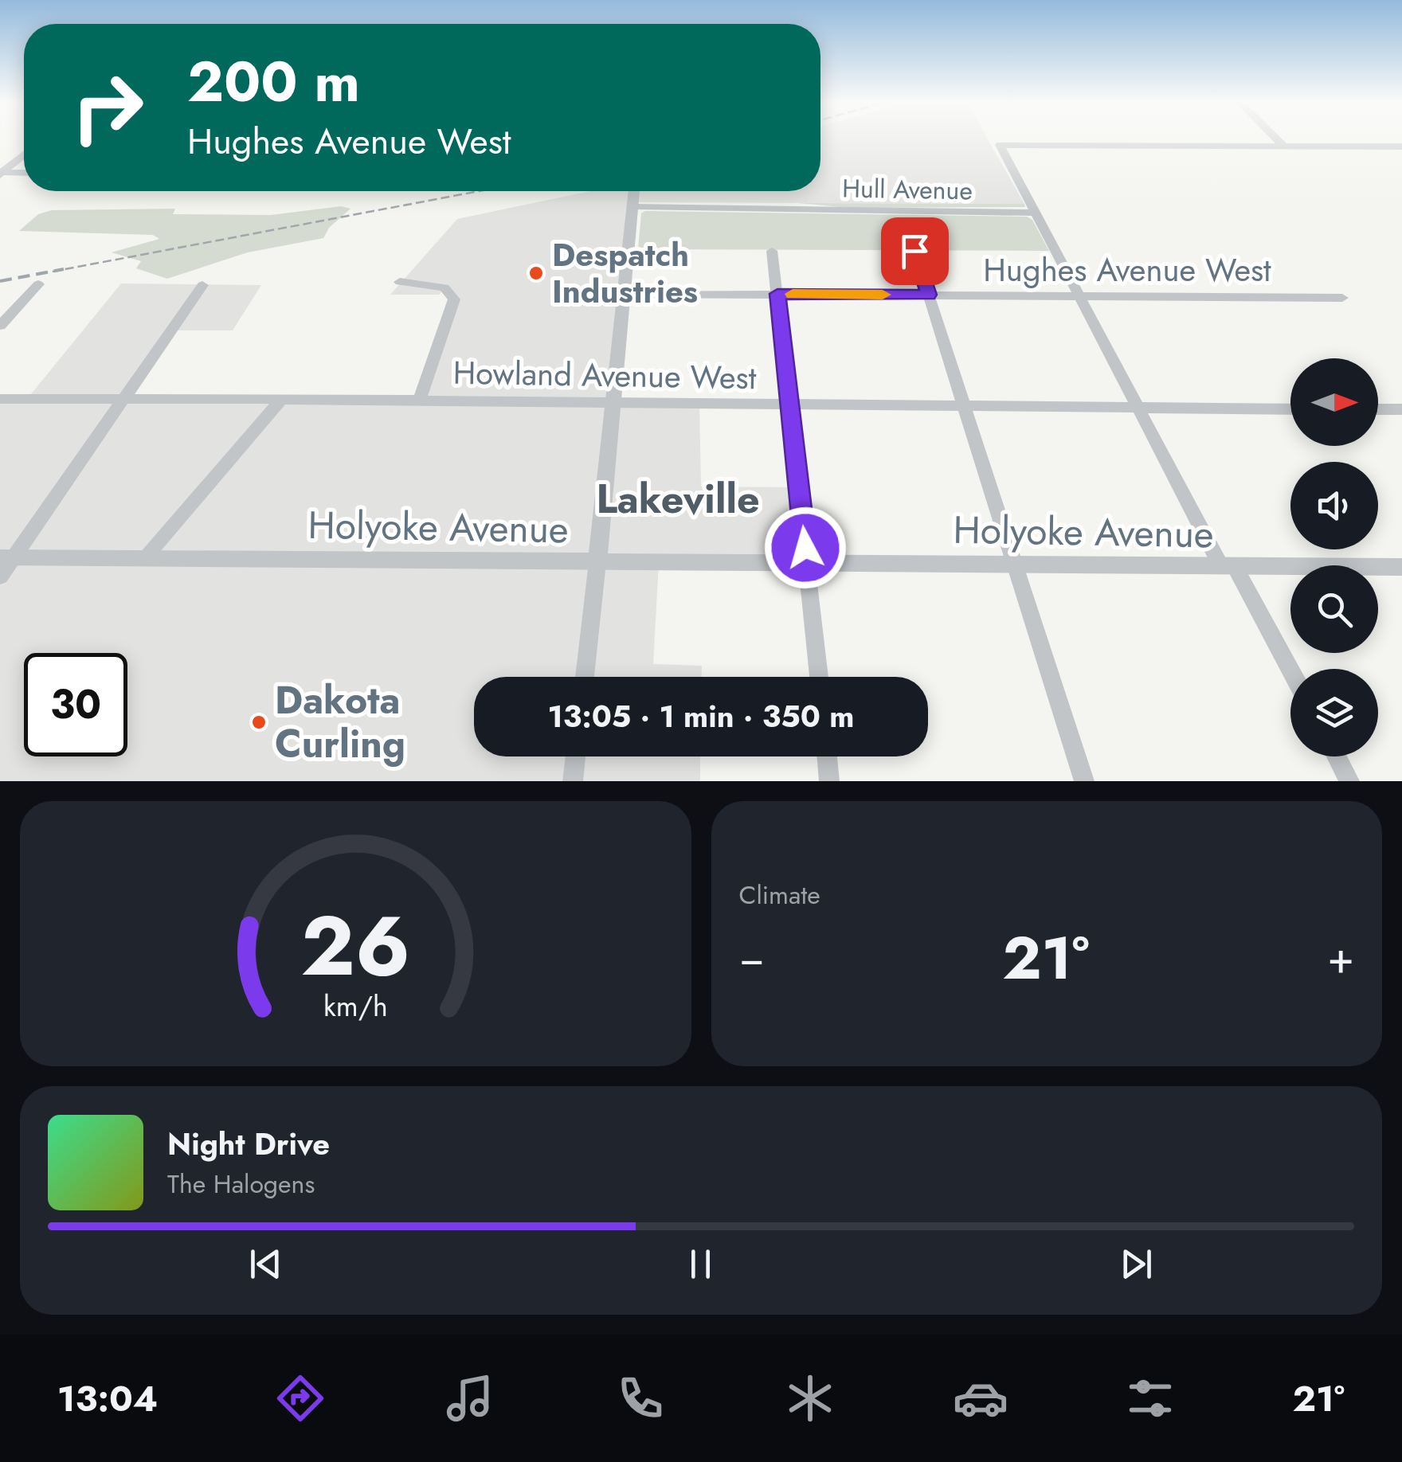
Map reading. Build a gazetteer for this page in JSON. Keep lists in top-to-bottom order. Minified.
{"streets":{"street":["Hull Avenue","Hughes Avenue West","Howland Avenue West","Holyoke Avenue"]},"districts":["Lakeville"],"places":["Despatch Industries","Dakota Curling"],"north":"right","page":{"turn":["200 m","Hughes Avenue West"],"limit":"30","trip":"13:05 · 1 min · 350 m","tile":"Climate","heat":["−","21°","+"],"song":["Night Drive","The Halogens"],"tabs":["13:04","21°"],"gauge":["26","km/h"]}}
